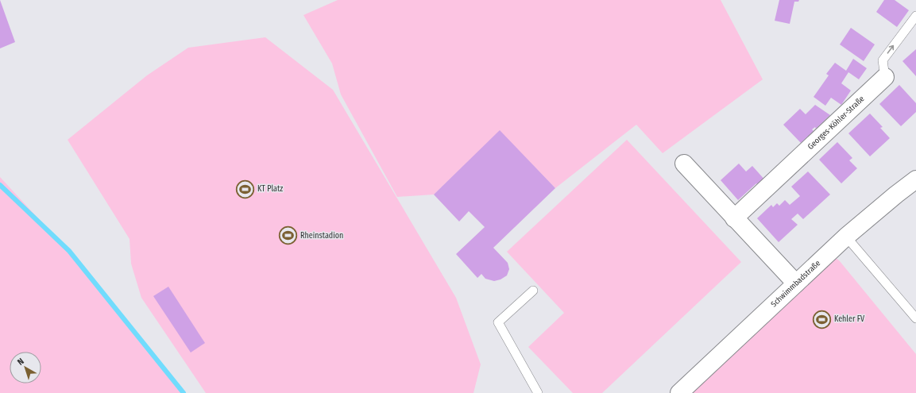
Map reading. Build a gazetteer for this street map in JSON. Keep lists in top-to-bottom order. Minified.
{"streets":{"street":["Georges-Köhler-Straße","Schwimmbadstraße"]},"places":{"sports":["KT Platz","Rheinstadion","Kehler FV"]},"north":"top left"}
